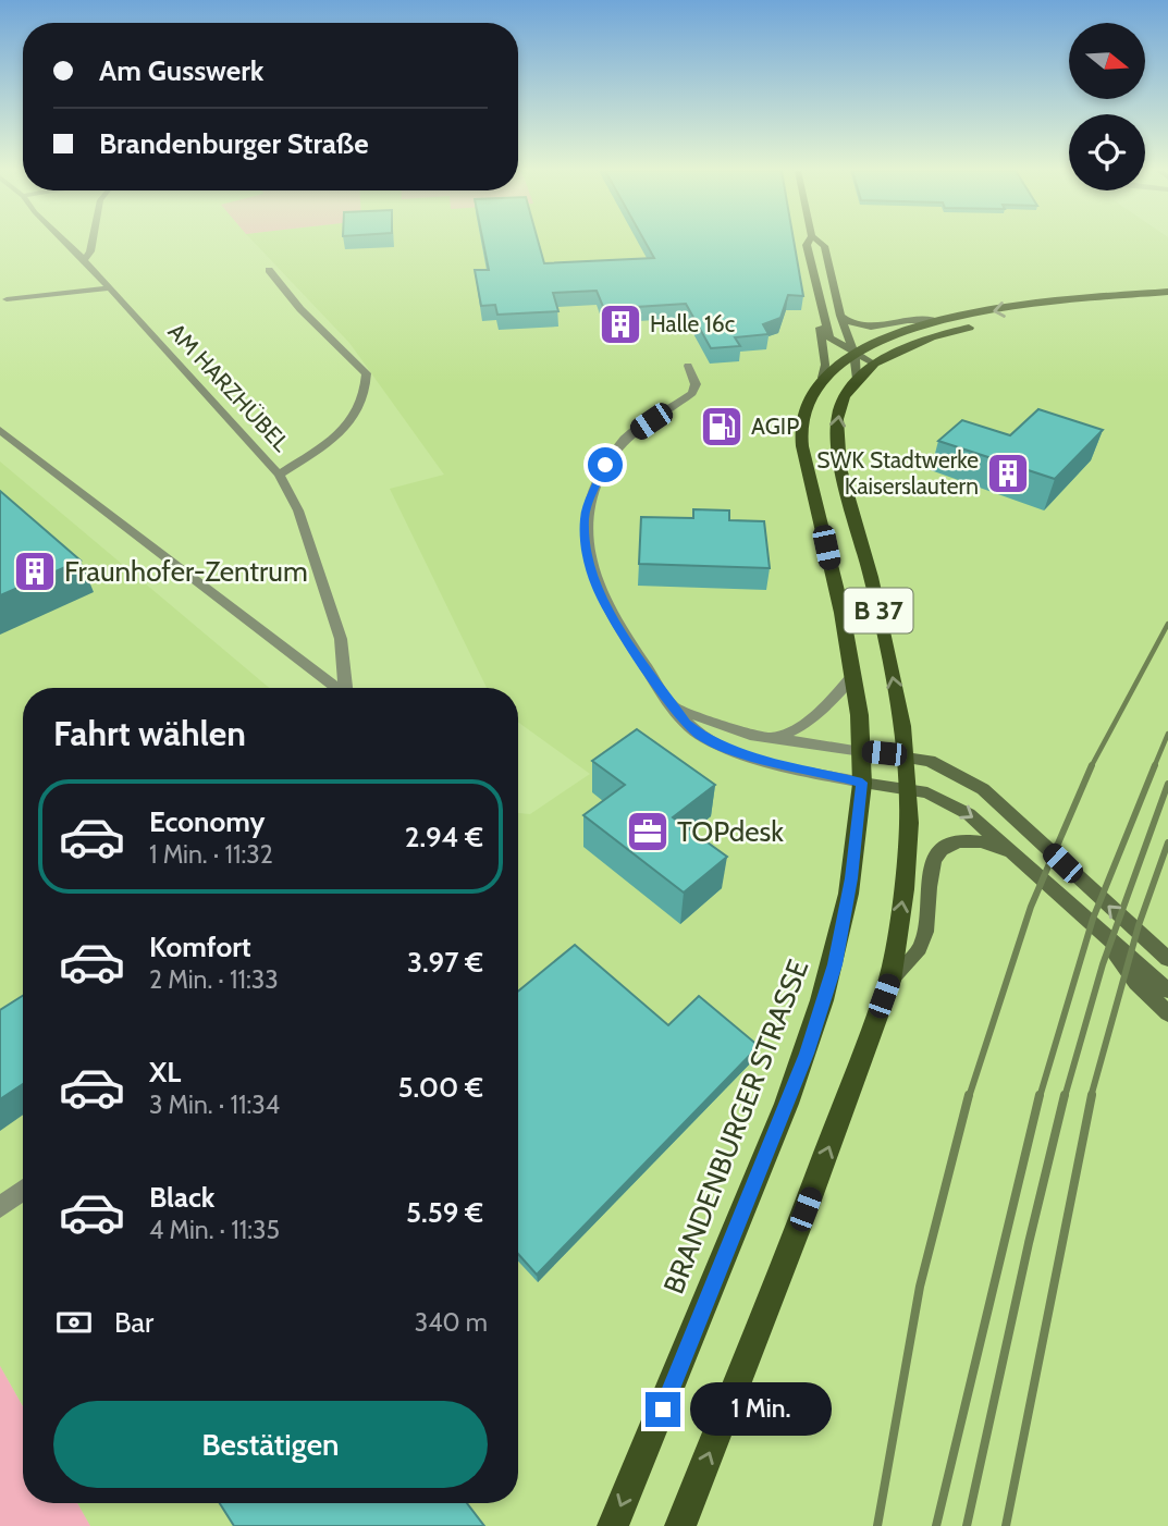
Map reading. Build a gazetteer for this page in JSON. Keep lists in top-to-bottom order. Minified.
{"streets":{"main road":["B 37","BRANDENBURGER STRASSE"],"street":["AM HARZHÜBEL"]},"places":{"building":["Halle 16c","SWK Stadtwerke Kaiserslautern","Fraunhofer-Zentrum"],"fuel station":["AGIP"],"office":["TOPdesk"]},"north":"right","page":{"banner":["Am Gusswerk","Brandenburger Straße"],"heading":"Fahrt wählen","list":[{"name":"Economy","note":"1 Min. · 11:32","value":"2.94 €"},{"name":"Komfort","note":"2 Min. · 11:33","value":"3.97 €"},{"name":"XL","note":"3 Min. · 11:34","value":"5.00 €"},{"name":"Black","note":"4 Min. · 11:35","value":"5.59 €"}],"pay":["Bar","340 m"],"bubble":"1 Min.","buttons":"Bestätigen"}}
